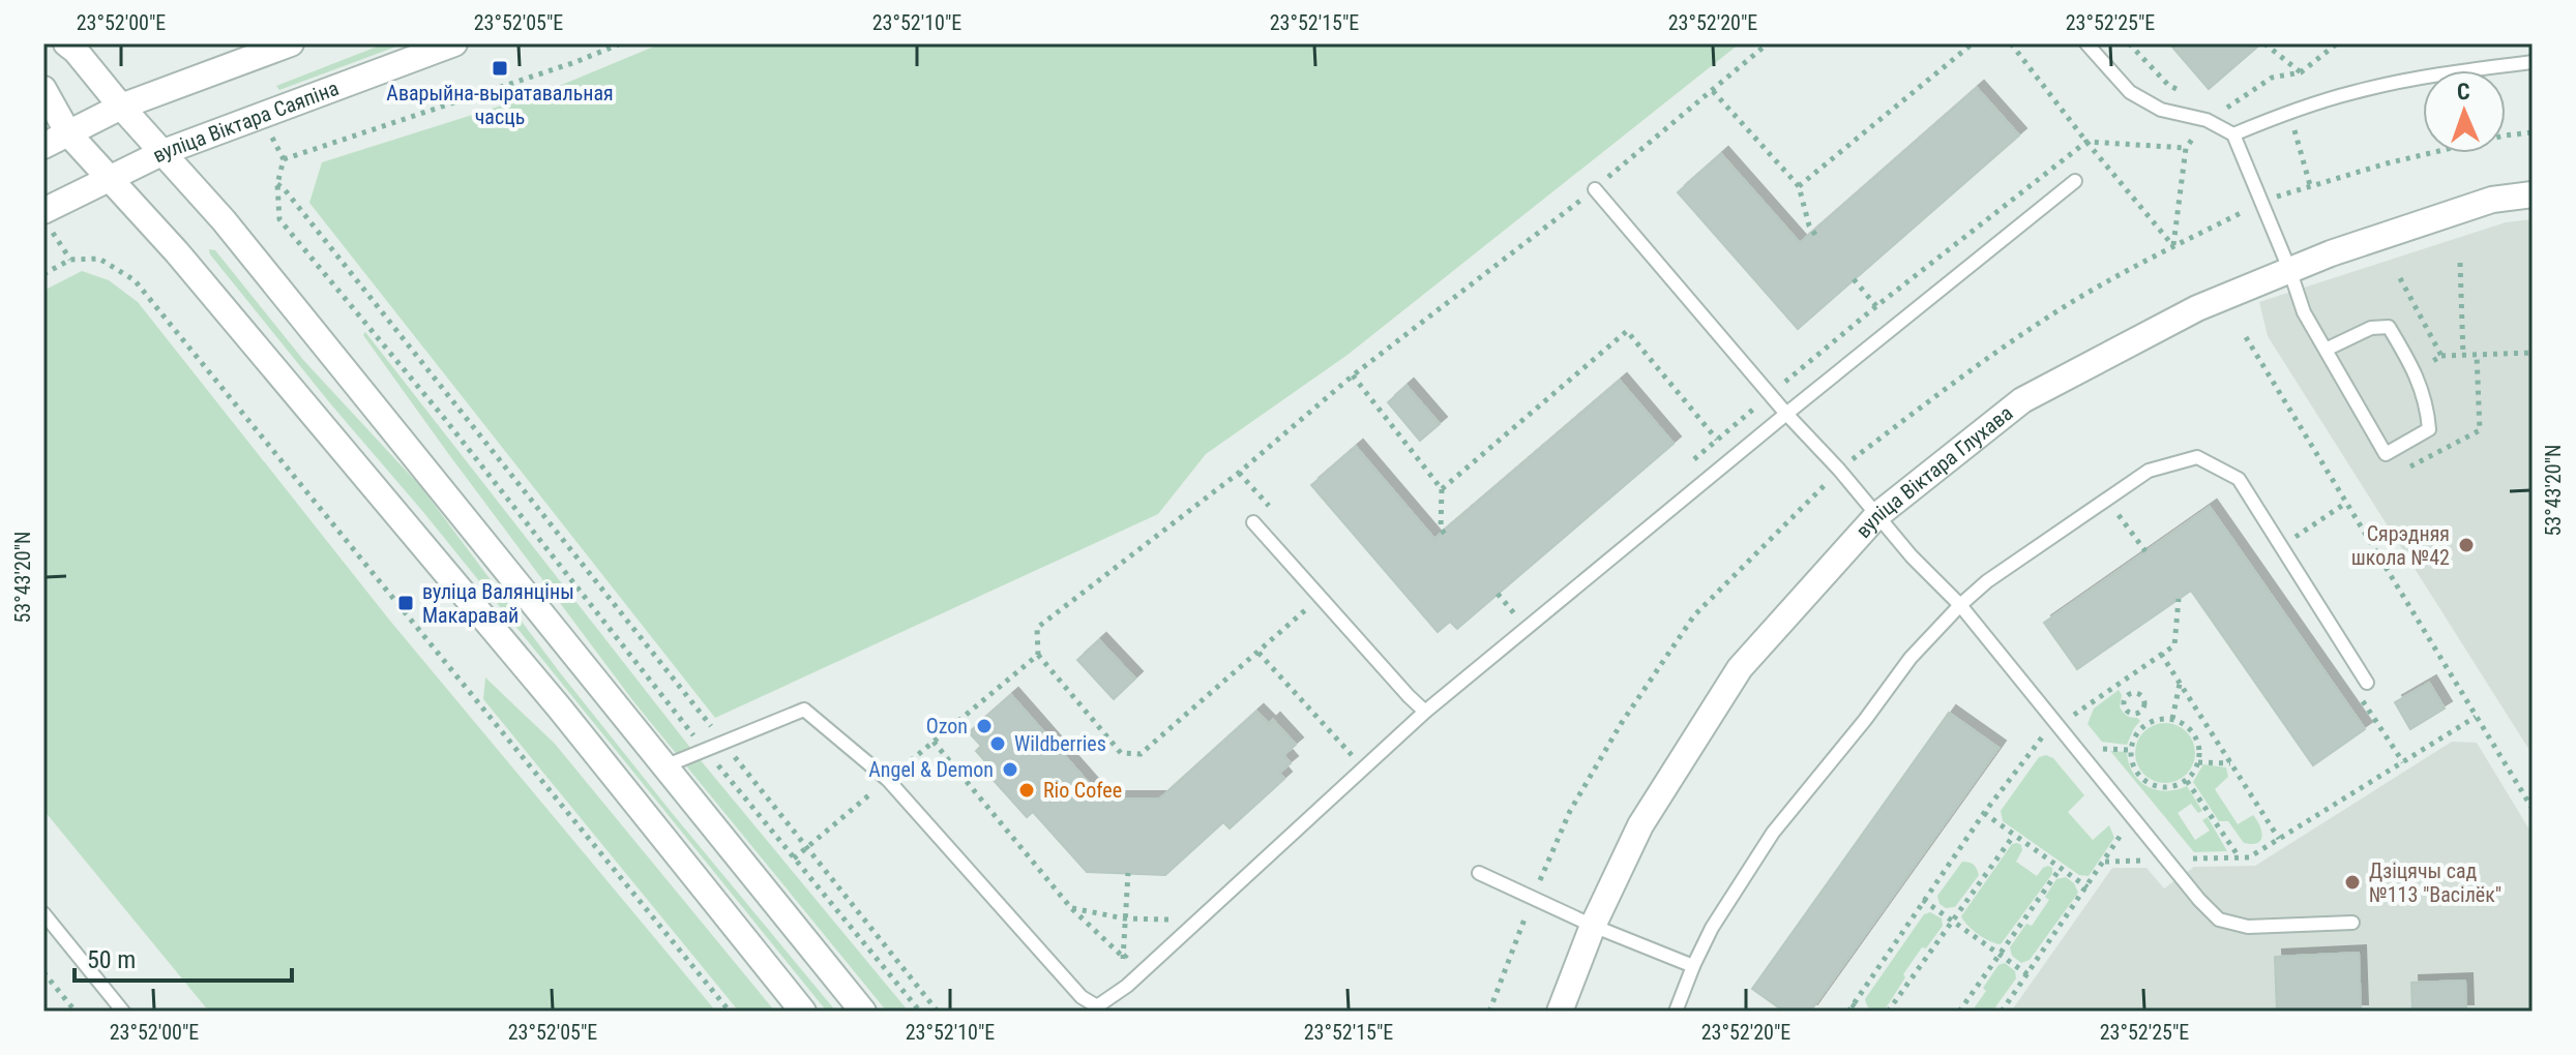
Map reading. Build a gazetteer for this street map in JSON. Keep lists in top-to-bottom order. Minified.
{"streets":{"street":["вуліца Віктара Саяпіна","вуліца Віктара Глухава"]},"places":{"transit":["Аварыйна-выратавальная часць","вуліца Валянціны Макаравай"],"other":["Сярэдняя школа №42","Ozon","Wildberries","Angel & Demon","Rio Cofee","Дзіцячы сад №113 \"Васілёк\""]},"scale_bar":"50 m","north":"top","coordinates":["23°52'00\"E","23°52'05\"E","23°52'10\"E","23°52'15\"E","23°52'20\"E","23°52'25\"E","53°43'20\"N"]}
